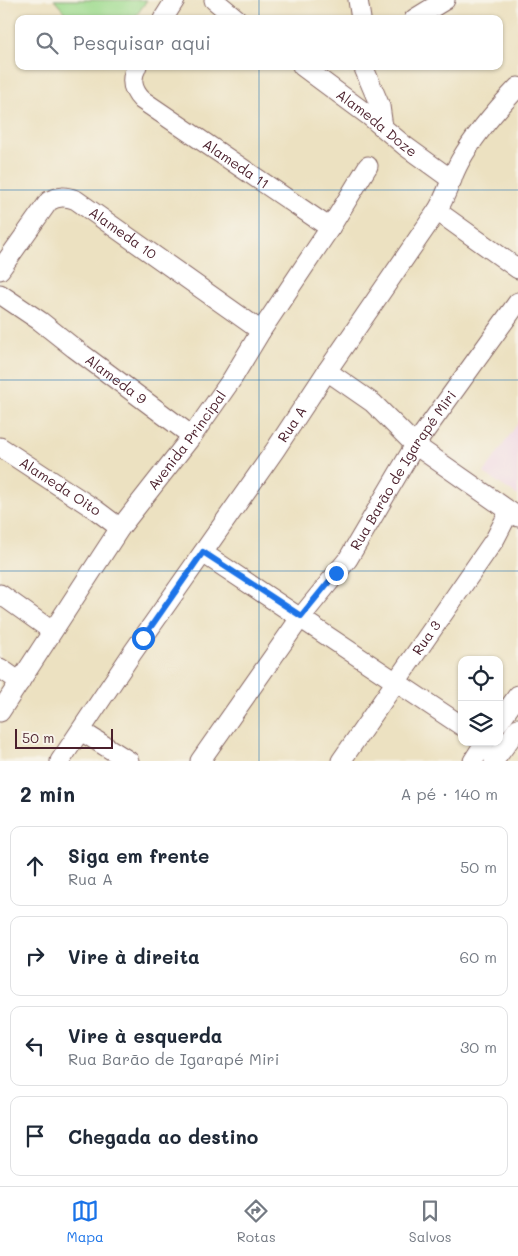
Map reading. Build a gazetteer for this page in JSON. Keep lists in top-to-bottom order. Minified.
{"streets":{"street":["Alameda Doze","Alameda 11","Alameda 10","Alameda 9","Rua A","Avenida Principal","Rua Barão de Igarapé Miri","Alameda Oito","Rua 3"]},"crossings":[["Alameda Doze","Rua A"],["Alameda 11","Avenida Principal"],["Alameda 10","Avenida Principal"],["Alameda 9","Avenida Principal"],["Avenida Principal","Alameda Oito"]],"scale_bar":"50 m","page":{"search":"Pesquisar aqui","scale":"50 m","heading":["2 min","A pé · 140 m"],"list":[["Siga em frente","Rua A","50 m"],["Vire à direita","60 m"],["Vire à esquerda","Rua Barão de Igarapé Miri","30 m"],"Chegada ao destino"],"nav":["Mapa","Rotas","Salvos"]}}
